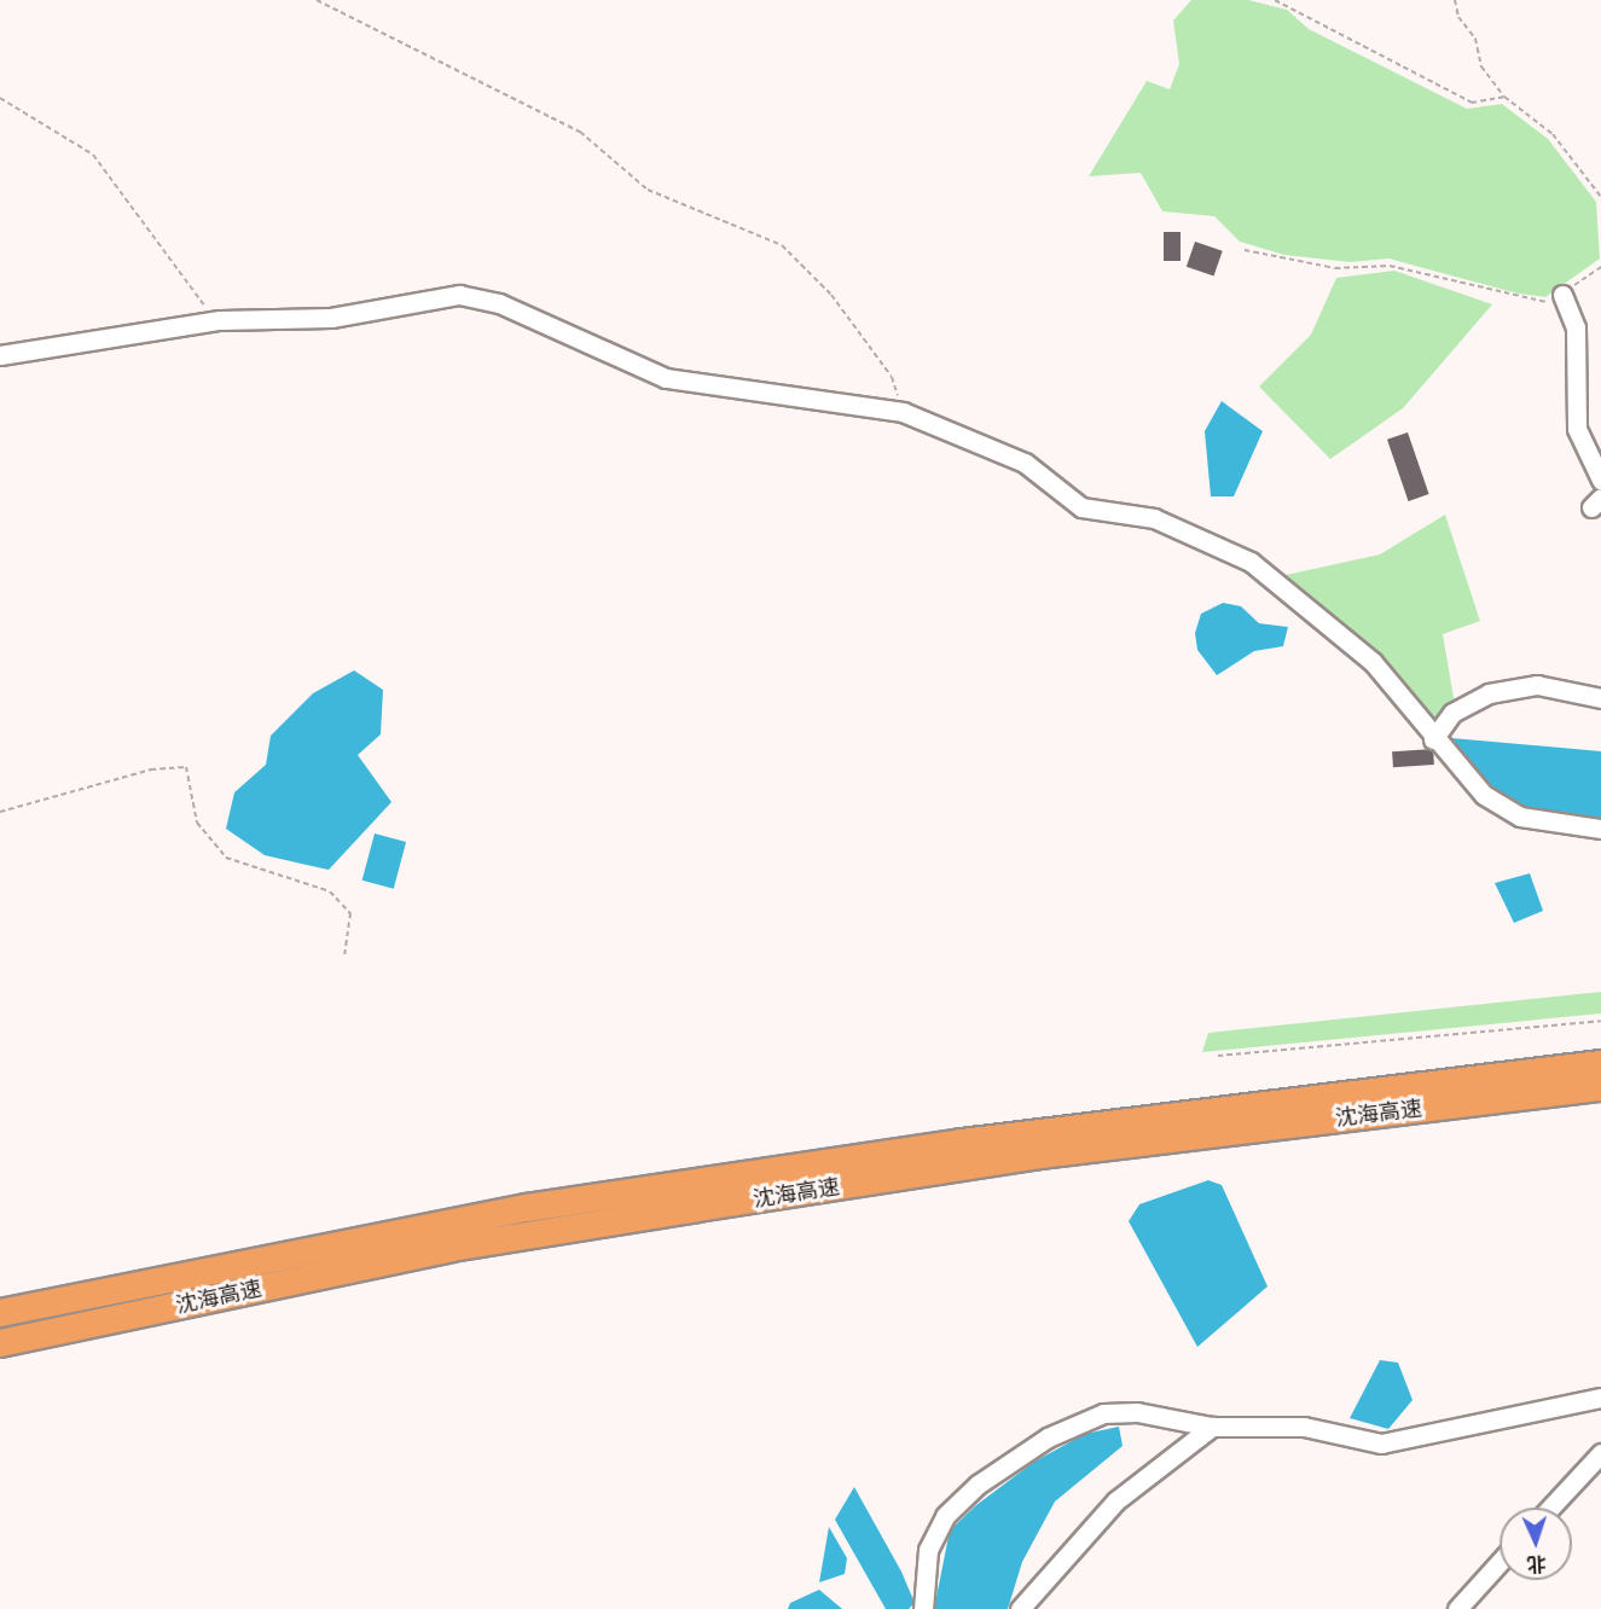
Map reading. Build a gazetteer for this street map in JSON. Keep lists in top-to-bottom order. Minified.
{"streets":{"highway":["沈海高速"]},"north":"bottom"}
